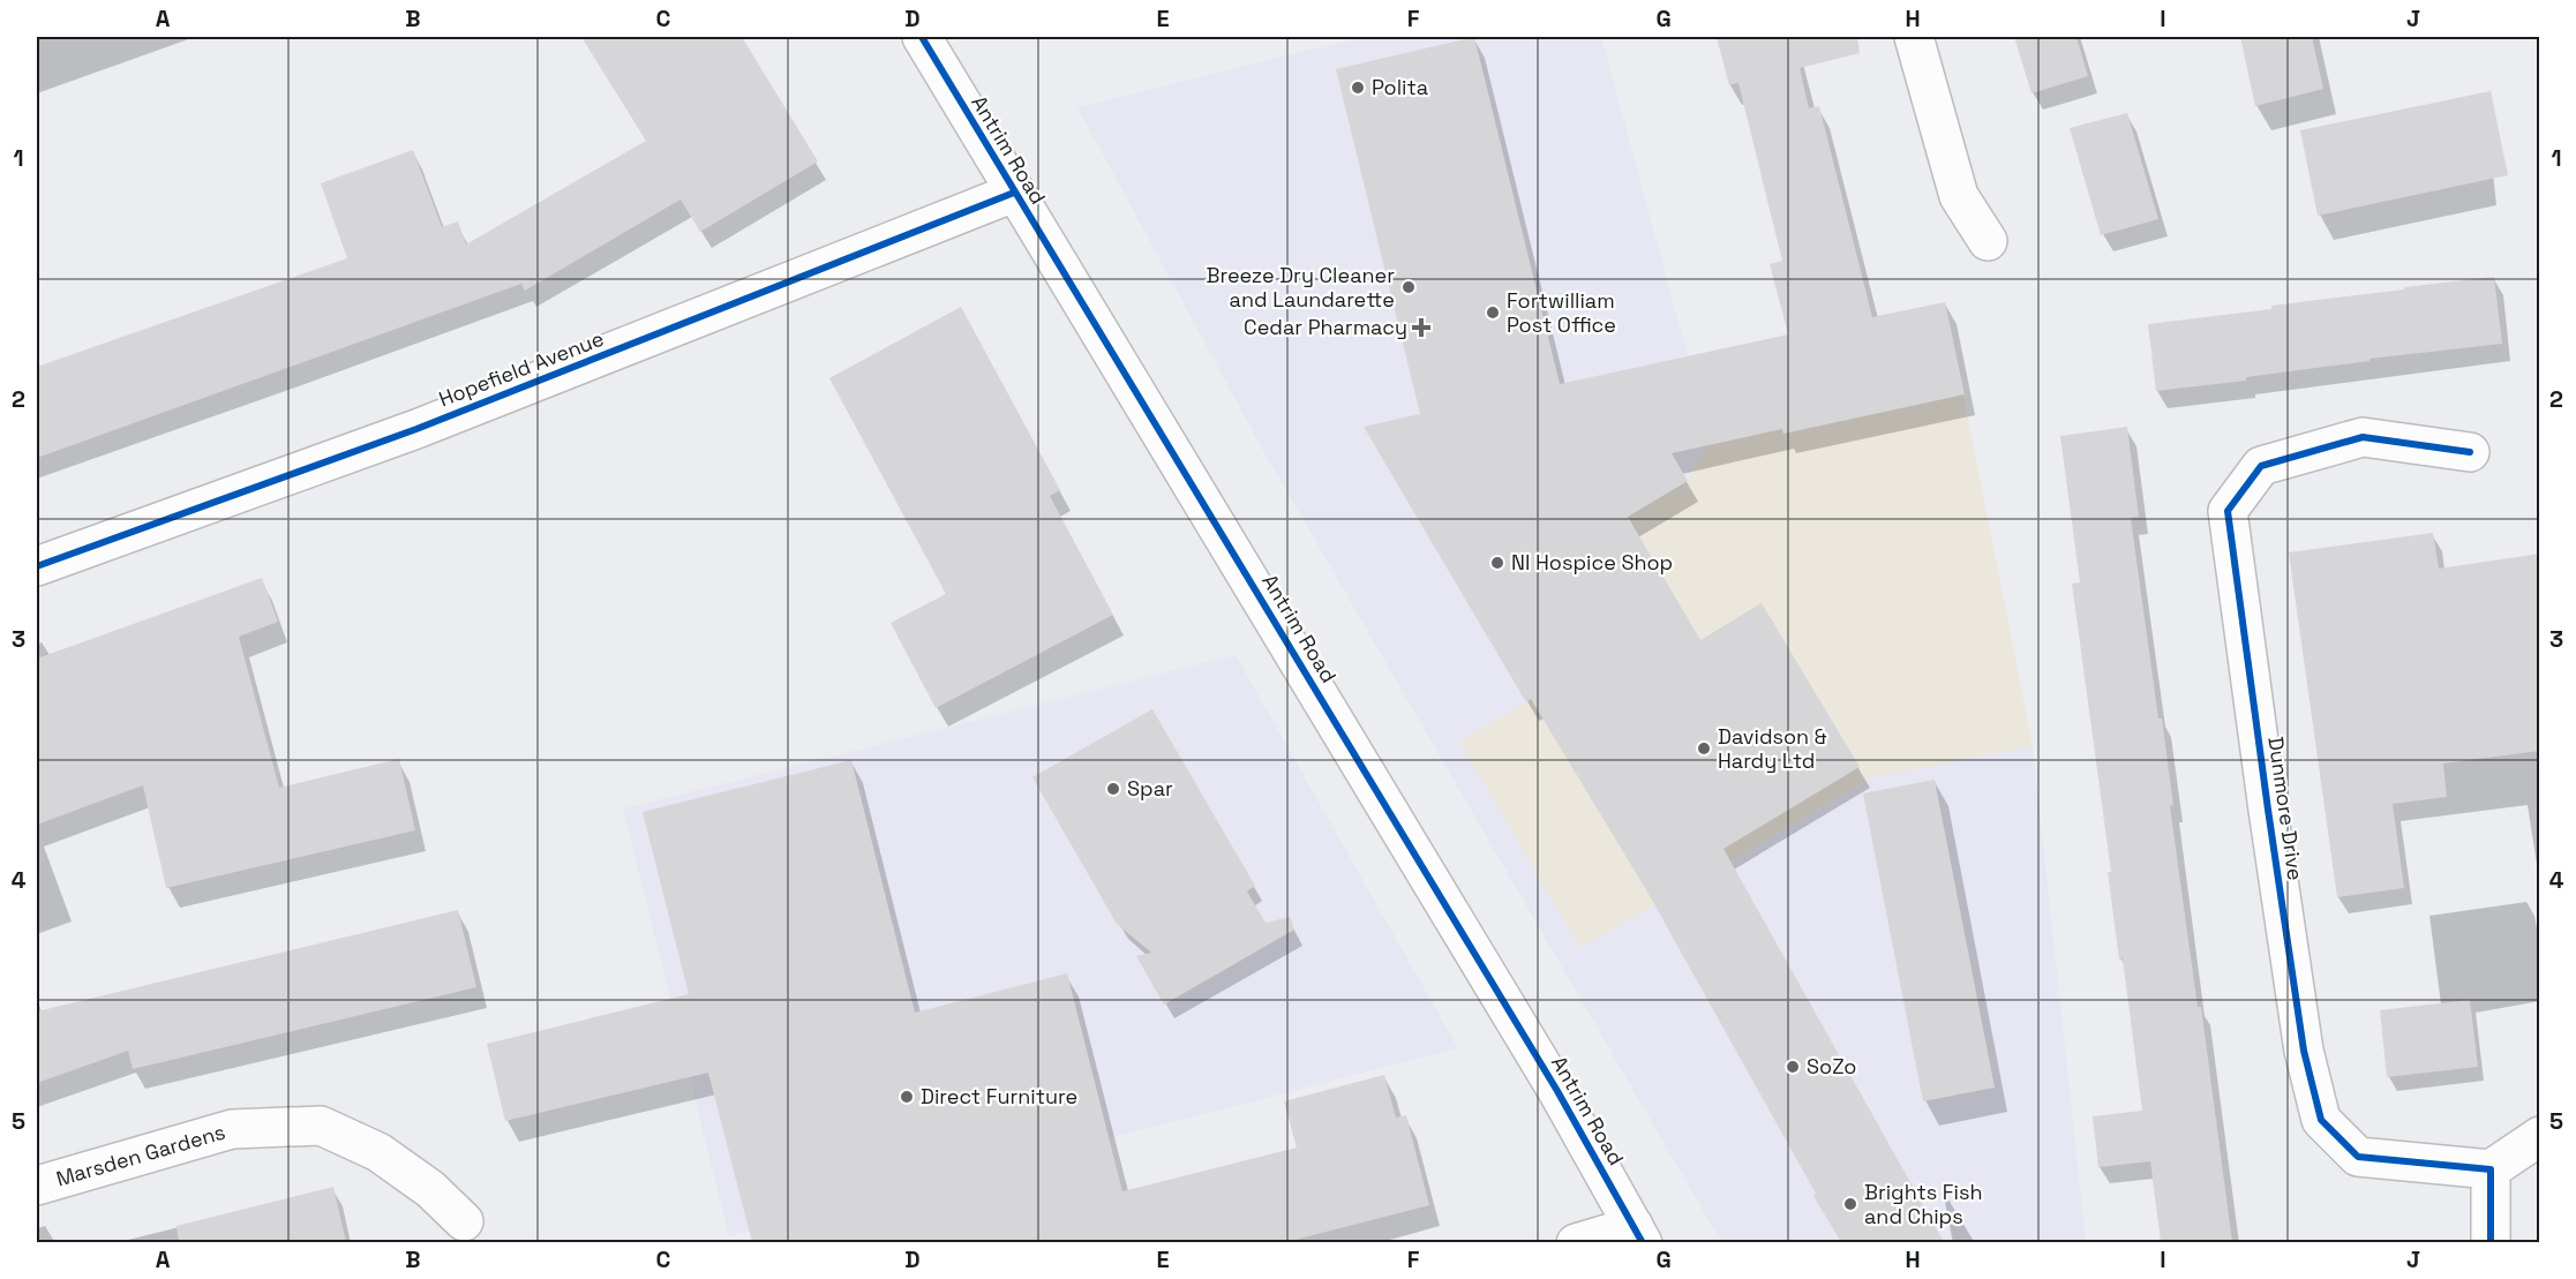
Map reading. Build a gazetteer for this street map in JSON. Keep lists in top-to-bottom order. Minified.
{"streets":{"street":["Antrim Road","Hopefield Avenue","Dunmore Drive","Marsden Gardens"]},"crossings":[["Antrim Road","Hopefield Avenue"]],"places":{"other":["Polita","Breeze Dry Cleaner and Laundarette","Fortwilliam Post Office","NI Hospice Shop","Davidson & Hardy Ltd","Spar","SoZo","Direct Furniture","Brights Fish and Chips"],"health":["Cedar Pharmacy"]},"grid":{"columns":["A","B","C","D","E","F","G","H","I","J"],"rows":["1","2","3","4","5"]}}
